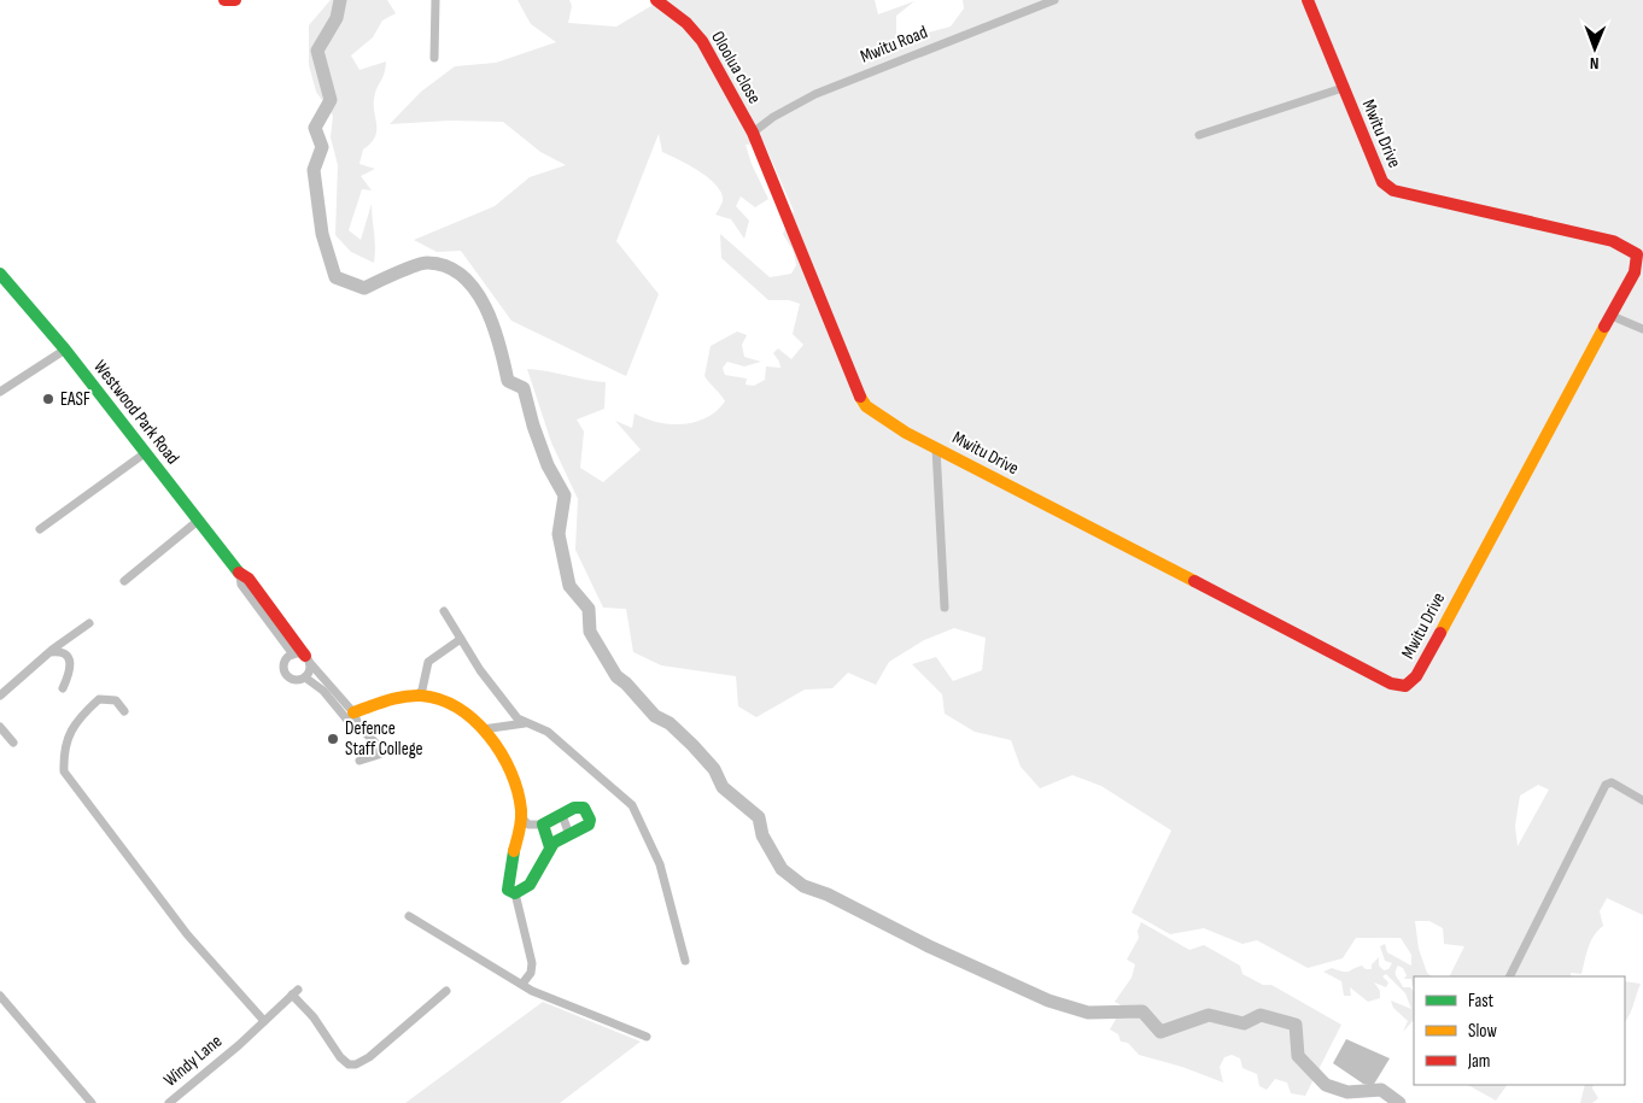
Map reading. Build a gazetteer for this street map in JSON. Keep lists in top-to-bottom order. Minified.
{"streets":{"street":["Mwitu Road","Oloolua close","Mwitu Drive","Westwood Park Road","Windy Lane"]},"crossings":[["Mwitu Road","Oloolua close"],["Mwitu Road","Mwitu Drive"],["Oloolua close","Mwitu Drive"]],"places":["EASF","Defence Staff College"],"legend":["Fast","Slow","Jam"],"north":"bottom"}
